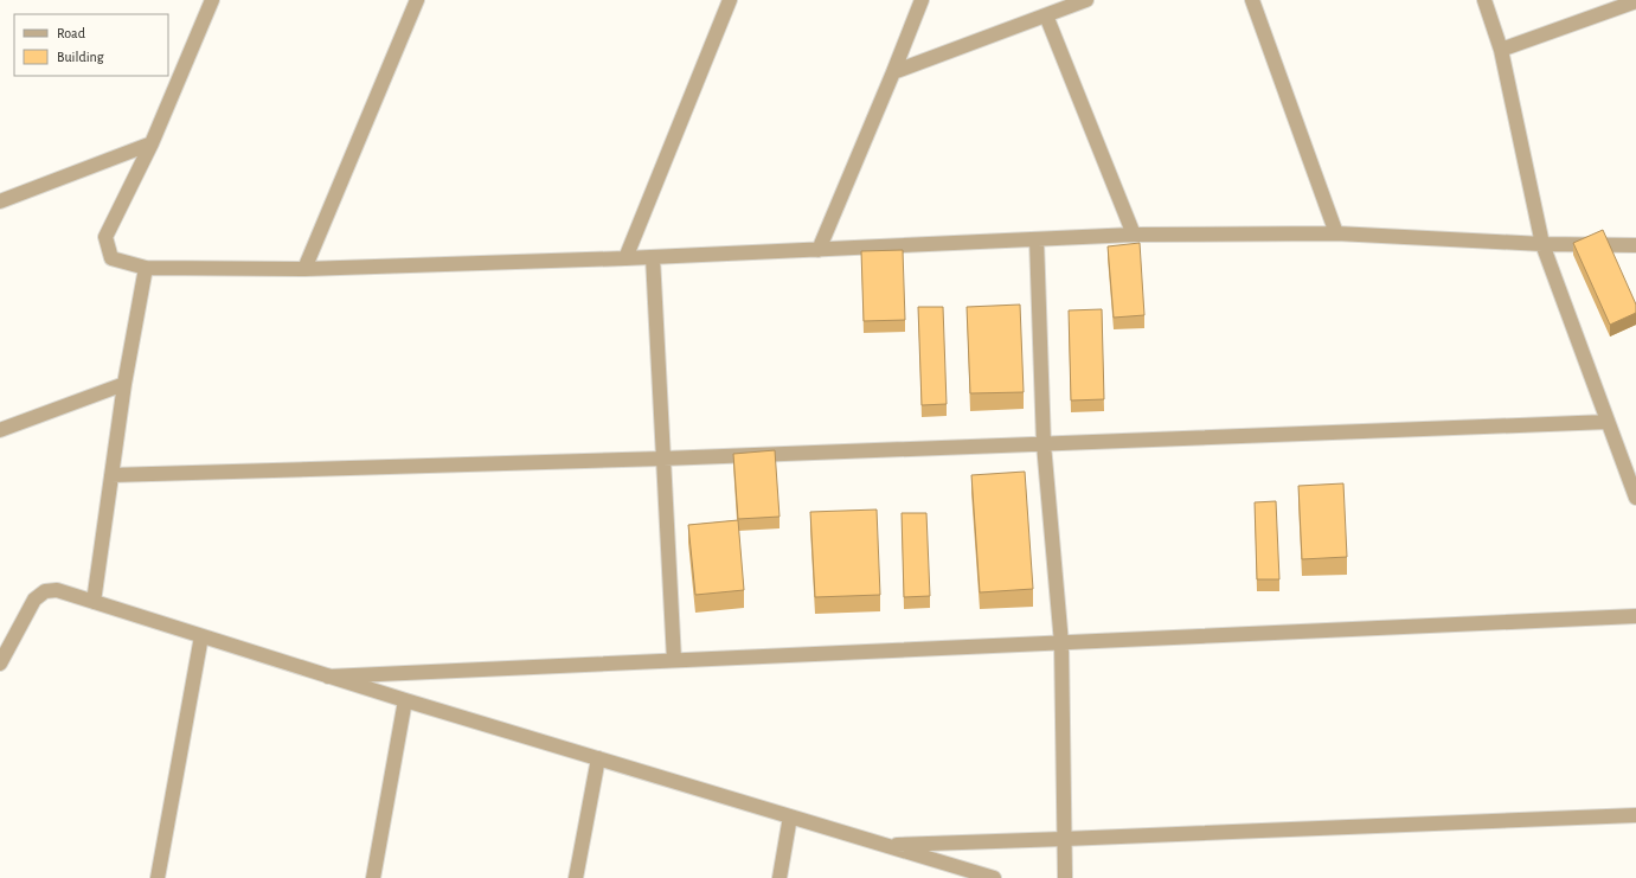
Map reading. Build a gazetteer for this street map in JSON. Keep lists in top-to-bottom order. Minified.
{"legend":["Road","Building"]}
